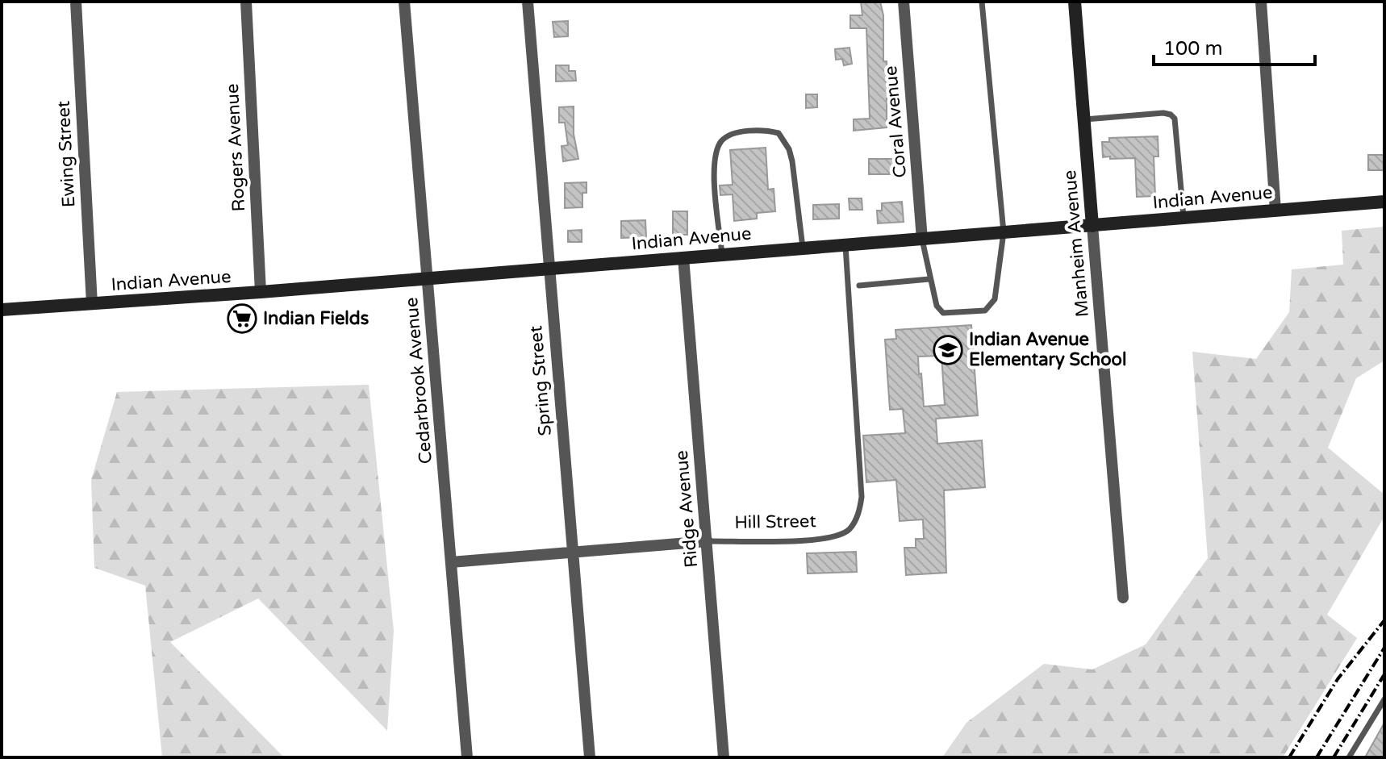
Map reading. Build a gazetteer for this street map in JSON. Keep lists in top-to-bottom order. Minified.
{"streets":{"street":["Coral Avenue","Rogers Avenue","Ewing Street","Indian Avenue","Manheim Avenue","Cedarbrook Avenue","Spring Street","Ridge Avenue","Hill Street"]},"crossings":[["Coral Avenue","Indian Avenue"],["Rogers Avenue","Indian Avenue"],["Ewing Street","Indian Avenue"],["Indian Avenue","Manheim Avenue"],["Indian Avenue","Cedarbrook Avenue"],["Indian Avenue","Spring Street"],["Indian Avenue","Ridge Avenue"],["Indian Avenue","Hill Street"],["Cedarbrook Avenue","Hill Street"],["Spring Street","Hill Street"],["Ridge Avenue","Hill Street"]],"places":{"supermarket":["Indian Fields"],"school or university":["Indian Avenue Elementary School"]},"scale_bar":"100 m"}
